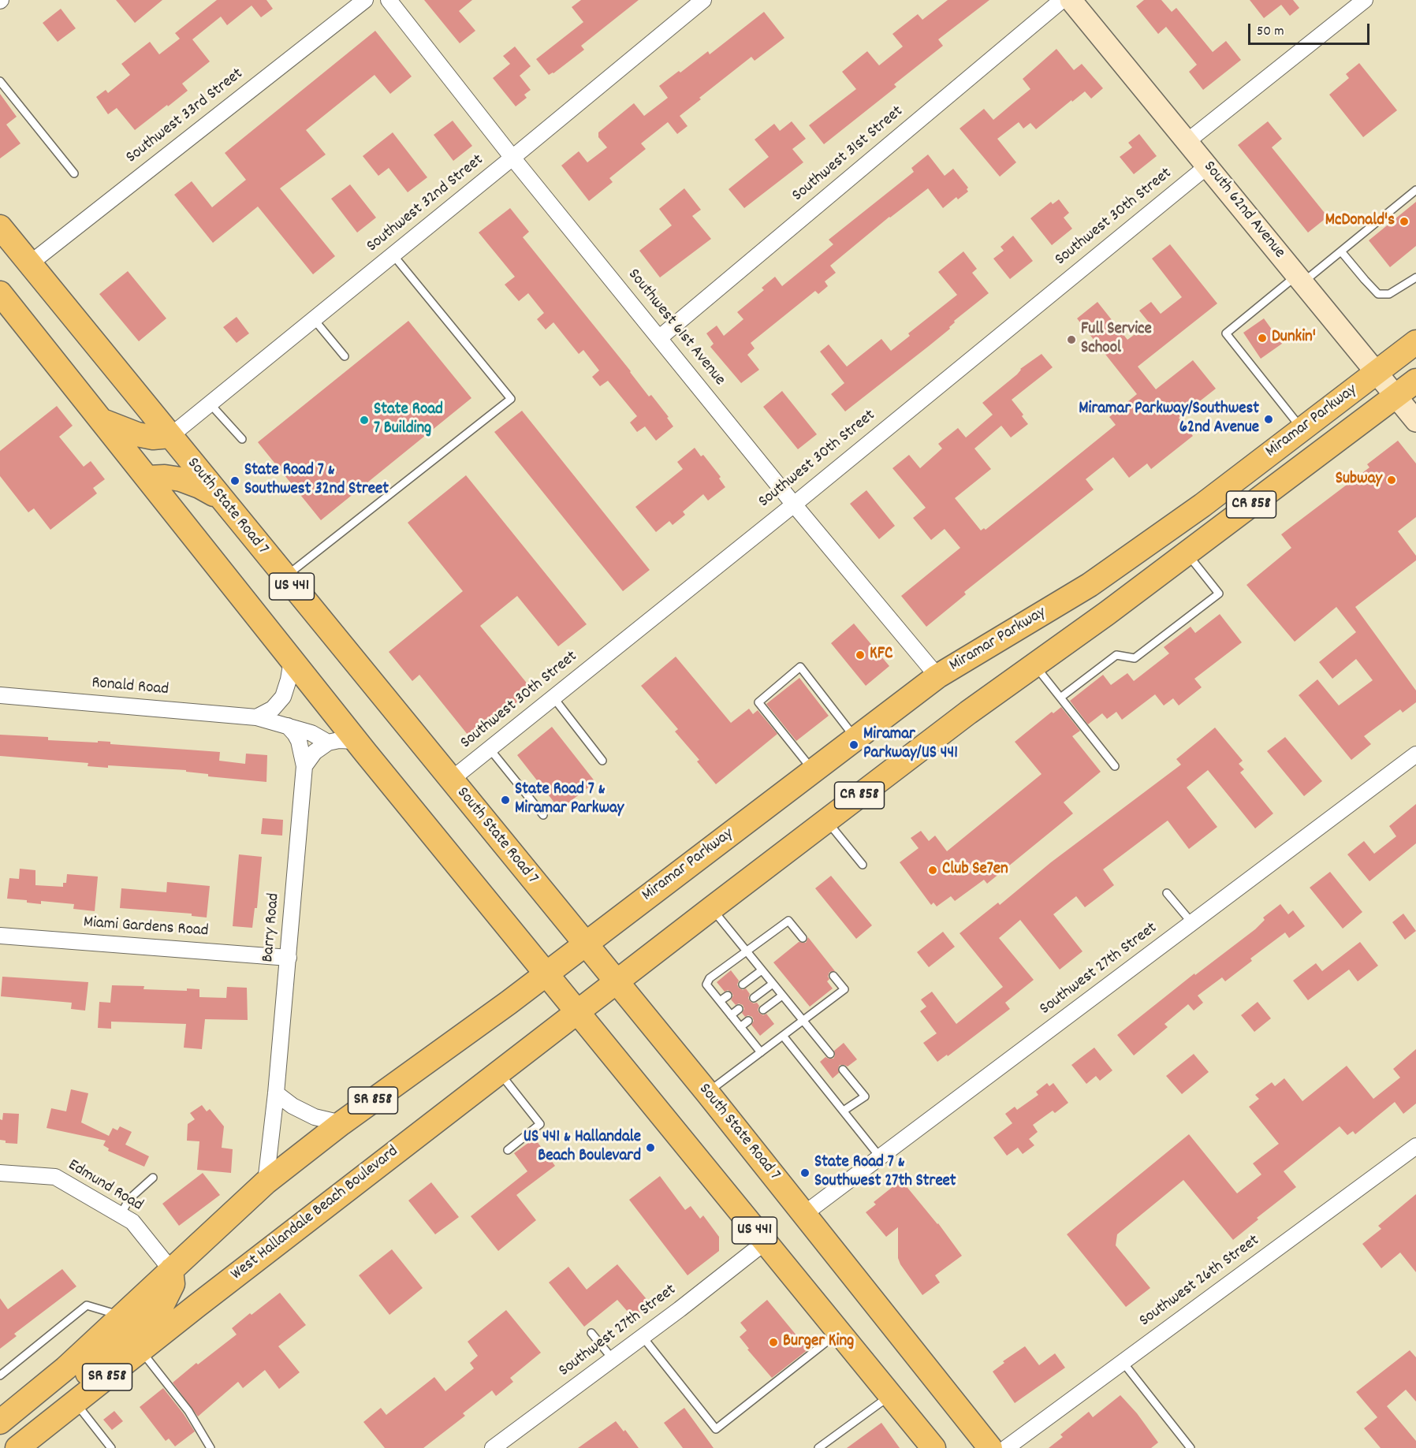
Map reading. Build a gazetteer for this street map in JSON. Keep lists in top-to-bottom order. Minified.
{"streets":{"main road":["Miramar Parkway","CR 858","South State Road 7","US 441","SR 858","West Hallandale Beach Boulevard"],"street":["Southwest 33rd Street","Southwest 31st Street","Southwest 32nd Street","South 62nd Avenue","Southwest 30th Street","Southwest 61st Avenue","Ronald Road","Miami Gardens Road","Barry Road","Southwest 27th Street","Edmund Road","Southwest 26th Street"]},"crossings":[["Southwest 33rd Street","South State Road 7"],["Southwest 31st Street","Southwest 61st Avenue"],["Southwest 32nd Street","Southwest 61st Avenue"],["Southwest 32nd Street","South State Road 7"],["South 62nd Avenue","Southwest 30th Street"],["South 62nd Avenue","Miramar Parkway"],["Southwest 30th Street","Southwest 61st Avenue"],["Southwest 30th Street","South State Road 7"],["Southwest 61st Avenue","Miramar Parkway"],["Miramar Parkway","South State Road 7"],["Miramar Parkway","SR 858"],["Miramar Parkway","West Hallandale Beach Boulevard"],["South State Road 7","Southwest 27th Street"],["South State Road 7","SR 858"],["South State Road 7","West Hallandale Beach Boulevard"],["US 441","Southwest 27th Street"],["US 441","SR 858"],["US 441","West Hallandale Beach Boulevard"],["Ronald Road","Barry Road"],["Miami Gardens Road","Barry Road"],["Barry Road","SR 858"],["SR 858","Edmund Road"]],"places":["McDonald's","Dunkin'","Full Service School","Miramar Parkway/Southwest 62nd Avenue","State Road 7 Building","Subway","State Road 7 & Southwest 32nd Street","KFC","Miramar Parkway/US 441","State Road 7 & Miramar Parkway","Club Se7en","US 441 & Hallandale Beach Boulevard","State Road 7 & Southwest 27th Street","Burger King"],"scale_bar":"50 m"}
